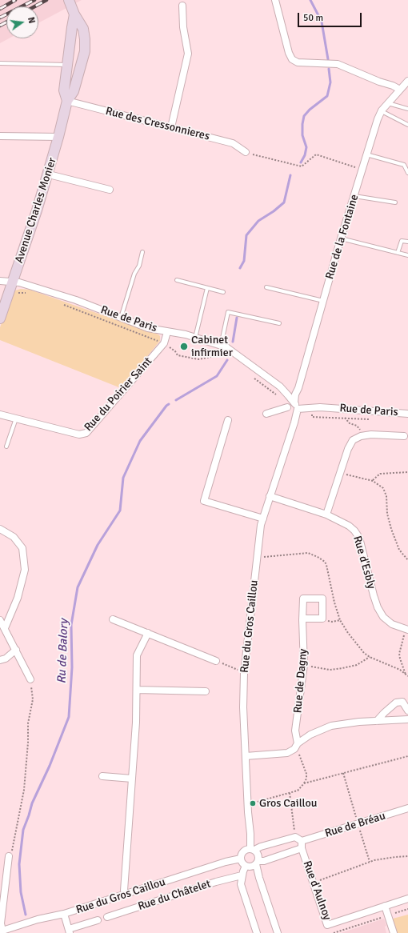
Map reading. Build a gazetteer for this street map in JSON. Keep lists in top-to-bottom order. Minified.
{"streets":{"street":["Rue des Cressonnieres","Avenue Charles Monier","Rue de la Fontaine","Rue de Paris","Rue du Poirier Saint","Rue d'Esbly","Rue du Gros Caillou","Rue de Dagny","Rue de Bréau","Rue d'Aulnoy","Rue du Châtelet"]},"crossings":[["Rue des Cressonnieres","Avenue Charles Monier"],["Avenue Charles Monier","Rue de Paris"],["Rue de la Fontaine","Rue de Paris"],["Rue de Paris","Rue du Poirier Saint"],["Rue de Paris","Rue du Gros Caillou"],["Rue d'Esbly","Rue du Gros Caillou"],["Rue de Bréau","Rue d'Aulnoy"]],"water":["Ru de Balory"],"places":["Cabinet infirmier","Gros Caillou"],"scale_bar":"50 m","north":"right"}
